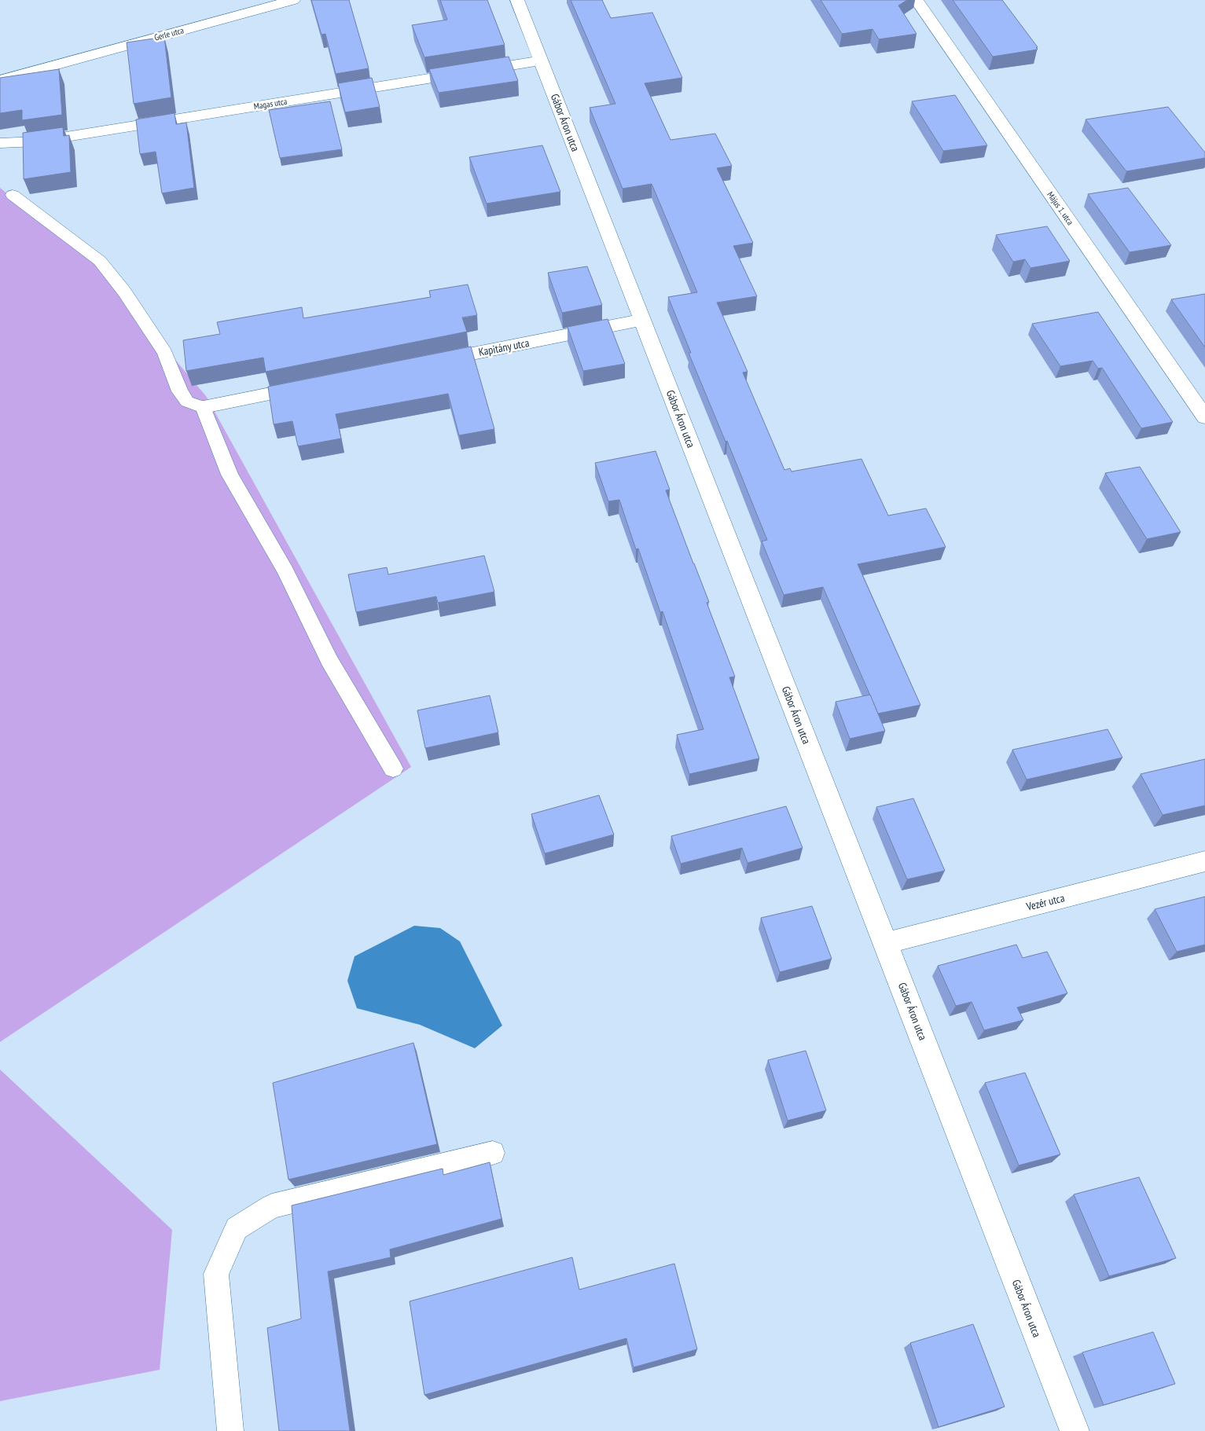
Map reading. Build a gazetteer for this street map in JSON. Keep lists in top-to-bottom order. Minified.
{"streets":{"street":["Gerle utca","Magas utca","Gábor Áron utca","Május 1. utca","Kapitány utca","Vezér utca"]},"crossings":[["Magas utca","Gábor Áron utca"],["Gábor Áron utca","Kapitány utca"],["Gábor Áron utca","Vezér utca"]]}
